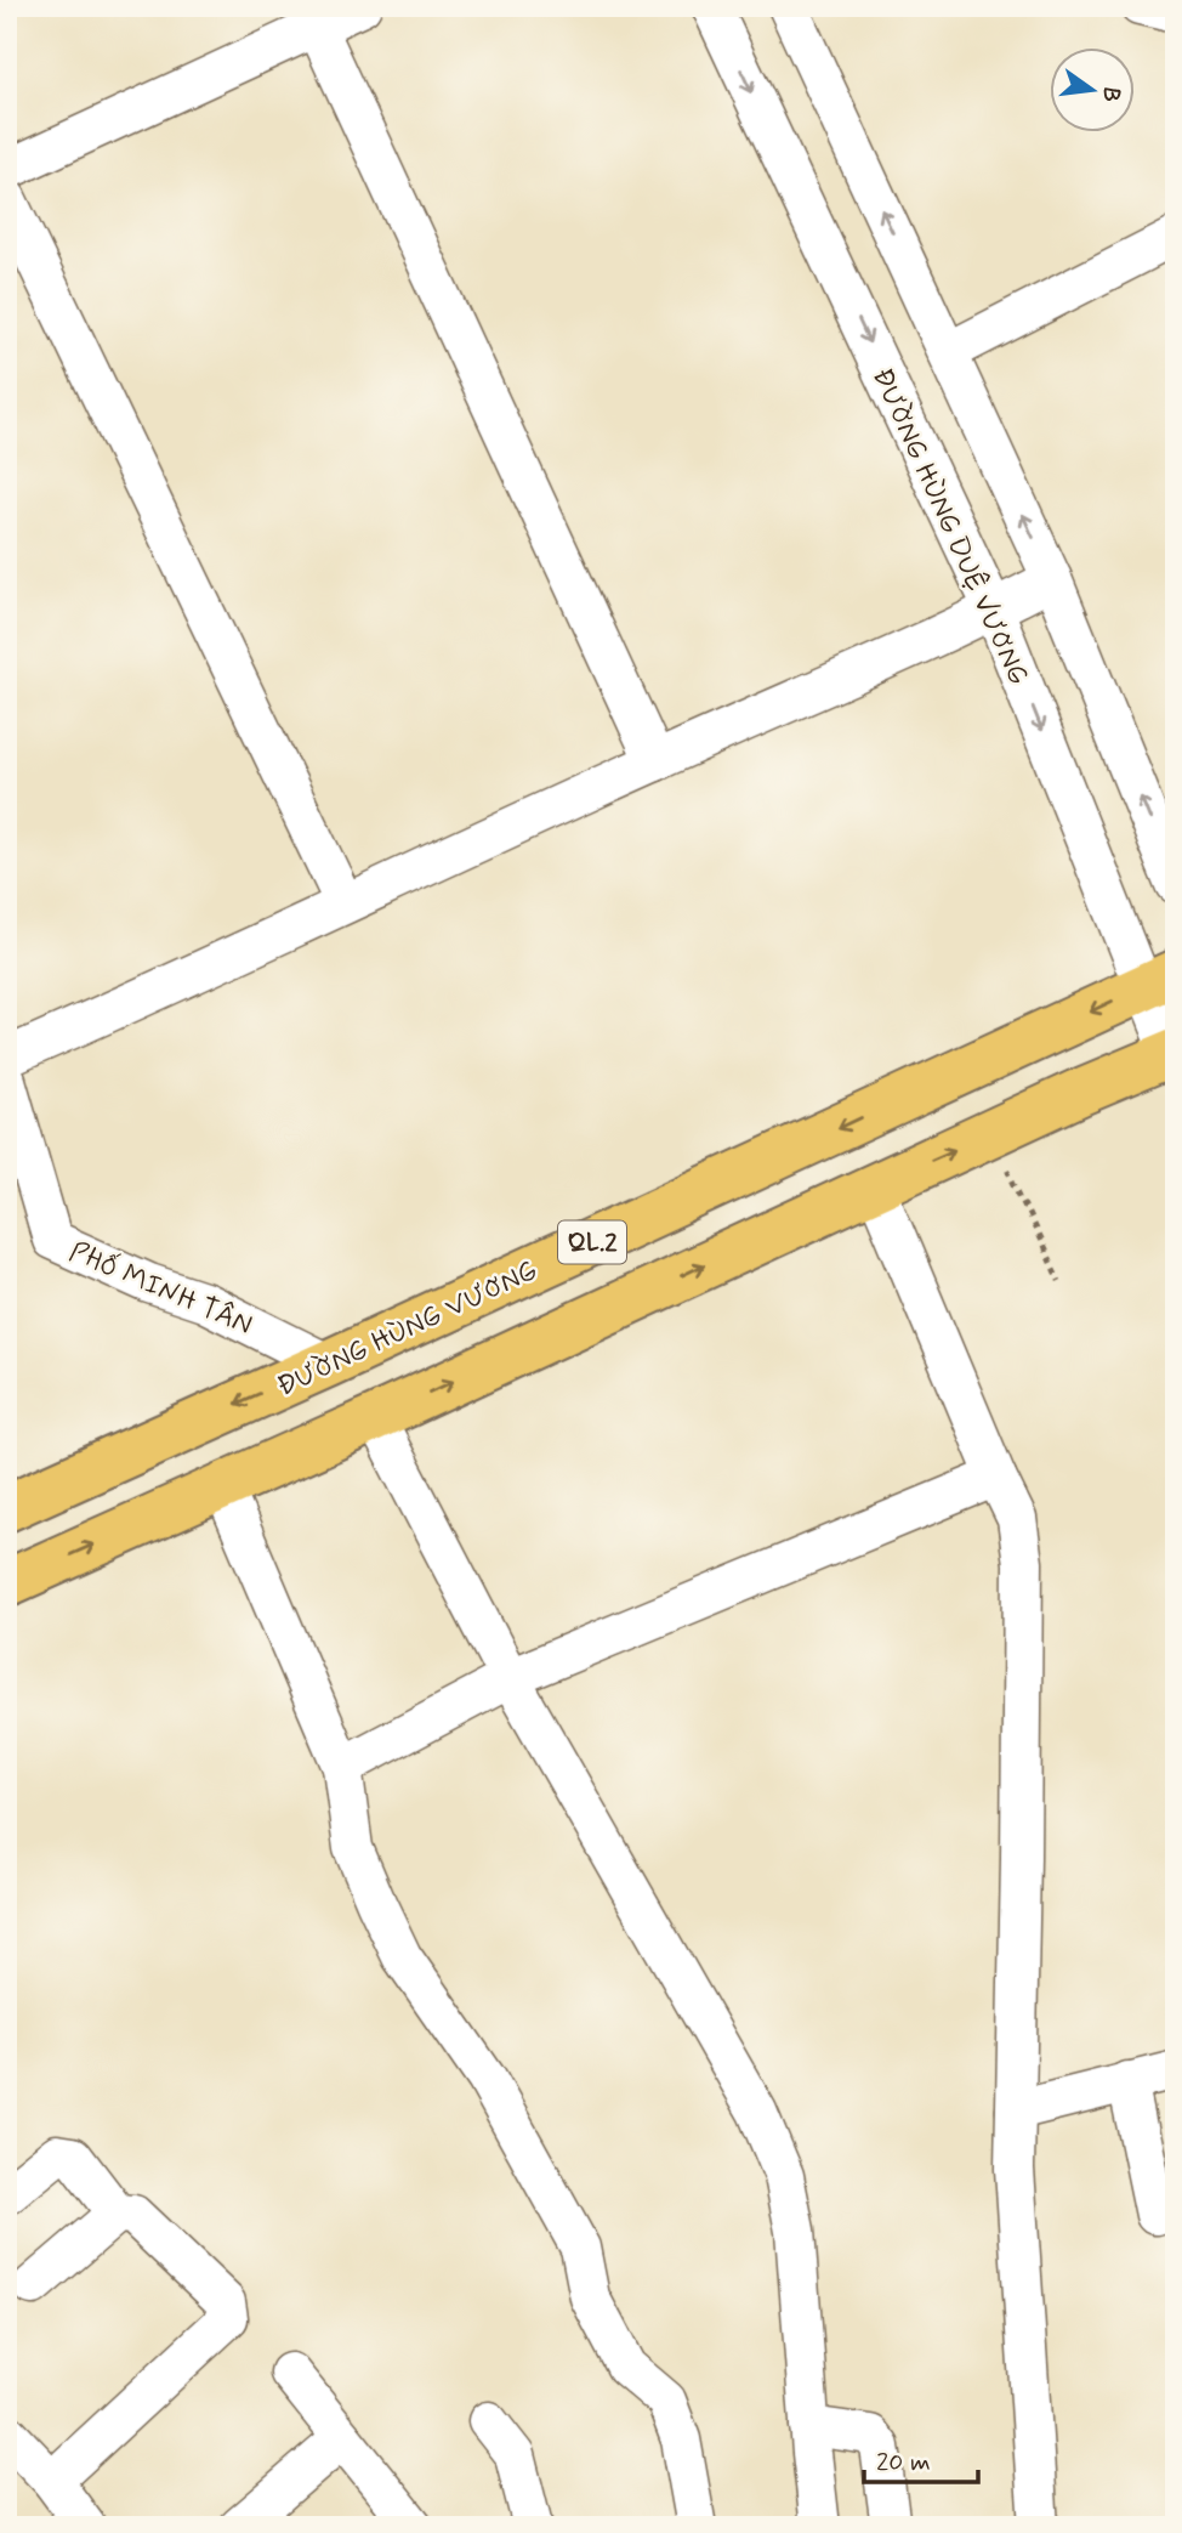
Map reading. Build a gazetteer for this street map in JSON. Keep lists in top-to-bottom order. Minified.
{"streets":{"main road":["QL.2","ĐƯỜNG HÙNG VƯƠNG"],"street":["ĐƯỜNG HÙNG DUỆ VƯƠNG","PHỐ MINH TÂN"]},"crossings":[["ĐƯỜNG HÙNG DUỆ VƯƠNG","QL.2"],["ĐƯỜNG HÙNG DUỆ VƯƠNG","ĐƯỜNG HÙNG VƯƠNG"],["PHỐ MINH TÂN","ĐƯỜNG HÙNG VƯƠNG"]],"scale_bar":"20 m","north":"right"}
